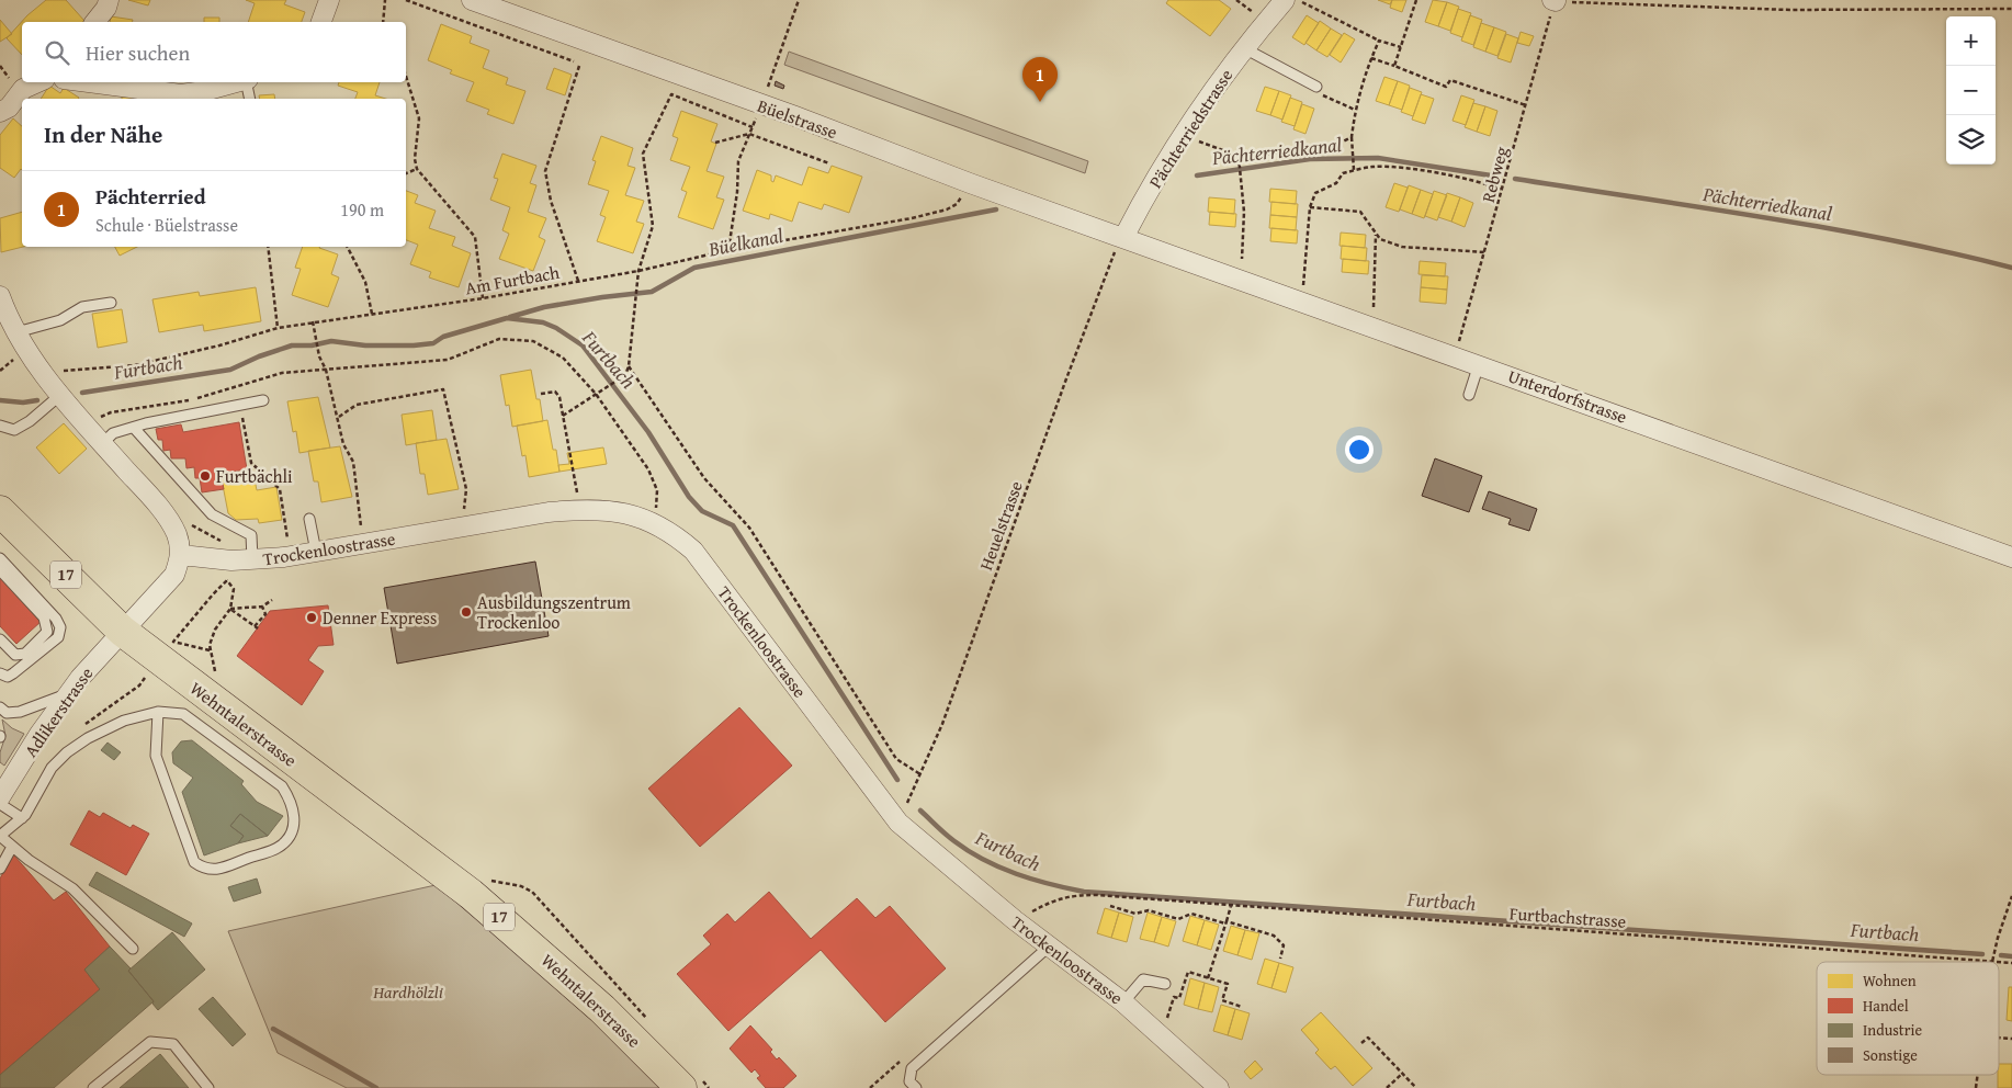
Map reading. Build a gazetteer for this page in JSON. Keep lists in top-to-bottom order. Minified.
{"streets":{"main road":["17","Wehntalerstrasse"],"street":["Büelstrasse","Pächterriedstrasse","Unterdorfstrasse","Trockenloostrasse","Adlikerstrasse"],"path":["Rebweg","Am Furtbach","Heuelstrasse","Furtbachstrasse"]},"crossings":[["Büelstrasse","Pächterriedstrasse"],["Büelstrasse","Unterdorfstrasse"],["Büelstrasse","Heuelstrasse"],["Pächterriedstrasse","Unterdorfstrasse"],["Pächterriedstrasse","Heuelstrasse"],["Rebweg","Unterdorfstrasse"],["Unterdorfstrasse","Heuelstrasse"],["Heuelstrasse","Trockenloostrasse"],["Trockenloostrasse","Furtbachstrasse"],["17","Adlikerstrasse"],["17","Wehntalerstrasse"],["Adlikerstrasse","Wehntalerstrasse"]],"water":["Pächterriedkanal","Büelkanal","Furtbach"],"parks":["Hardhölzli"],"places":["Furtbächli","Ausbildungszentrum Trockenloo","Denner Express"],"legend":["Wohnen","Handel","Industrie","Sonstige"],"page":{"map_buttons":["+","−"],"search":"Hier suchen","pins":"1","heading":"In der Nähe","list":[{"mark":"1","name":"Pächterried","note":"Schule · Büelstrasse","value":"190 m"}]}}
